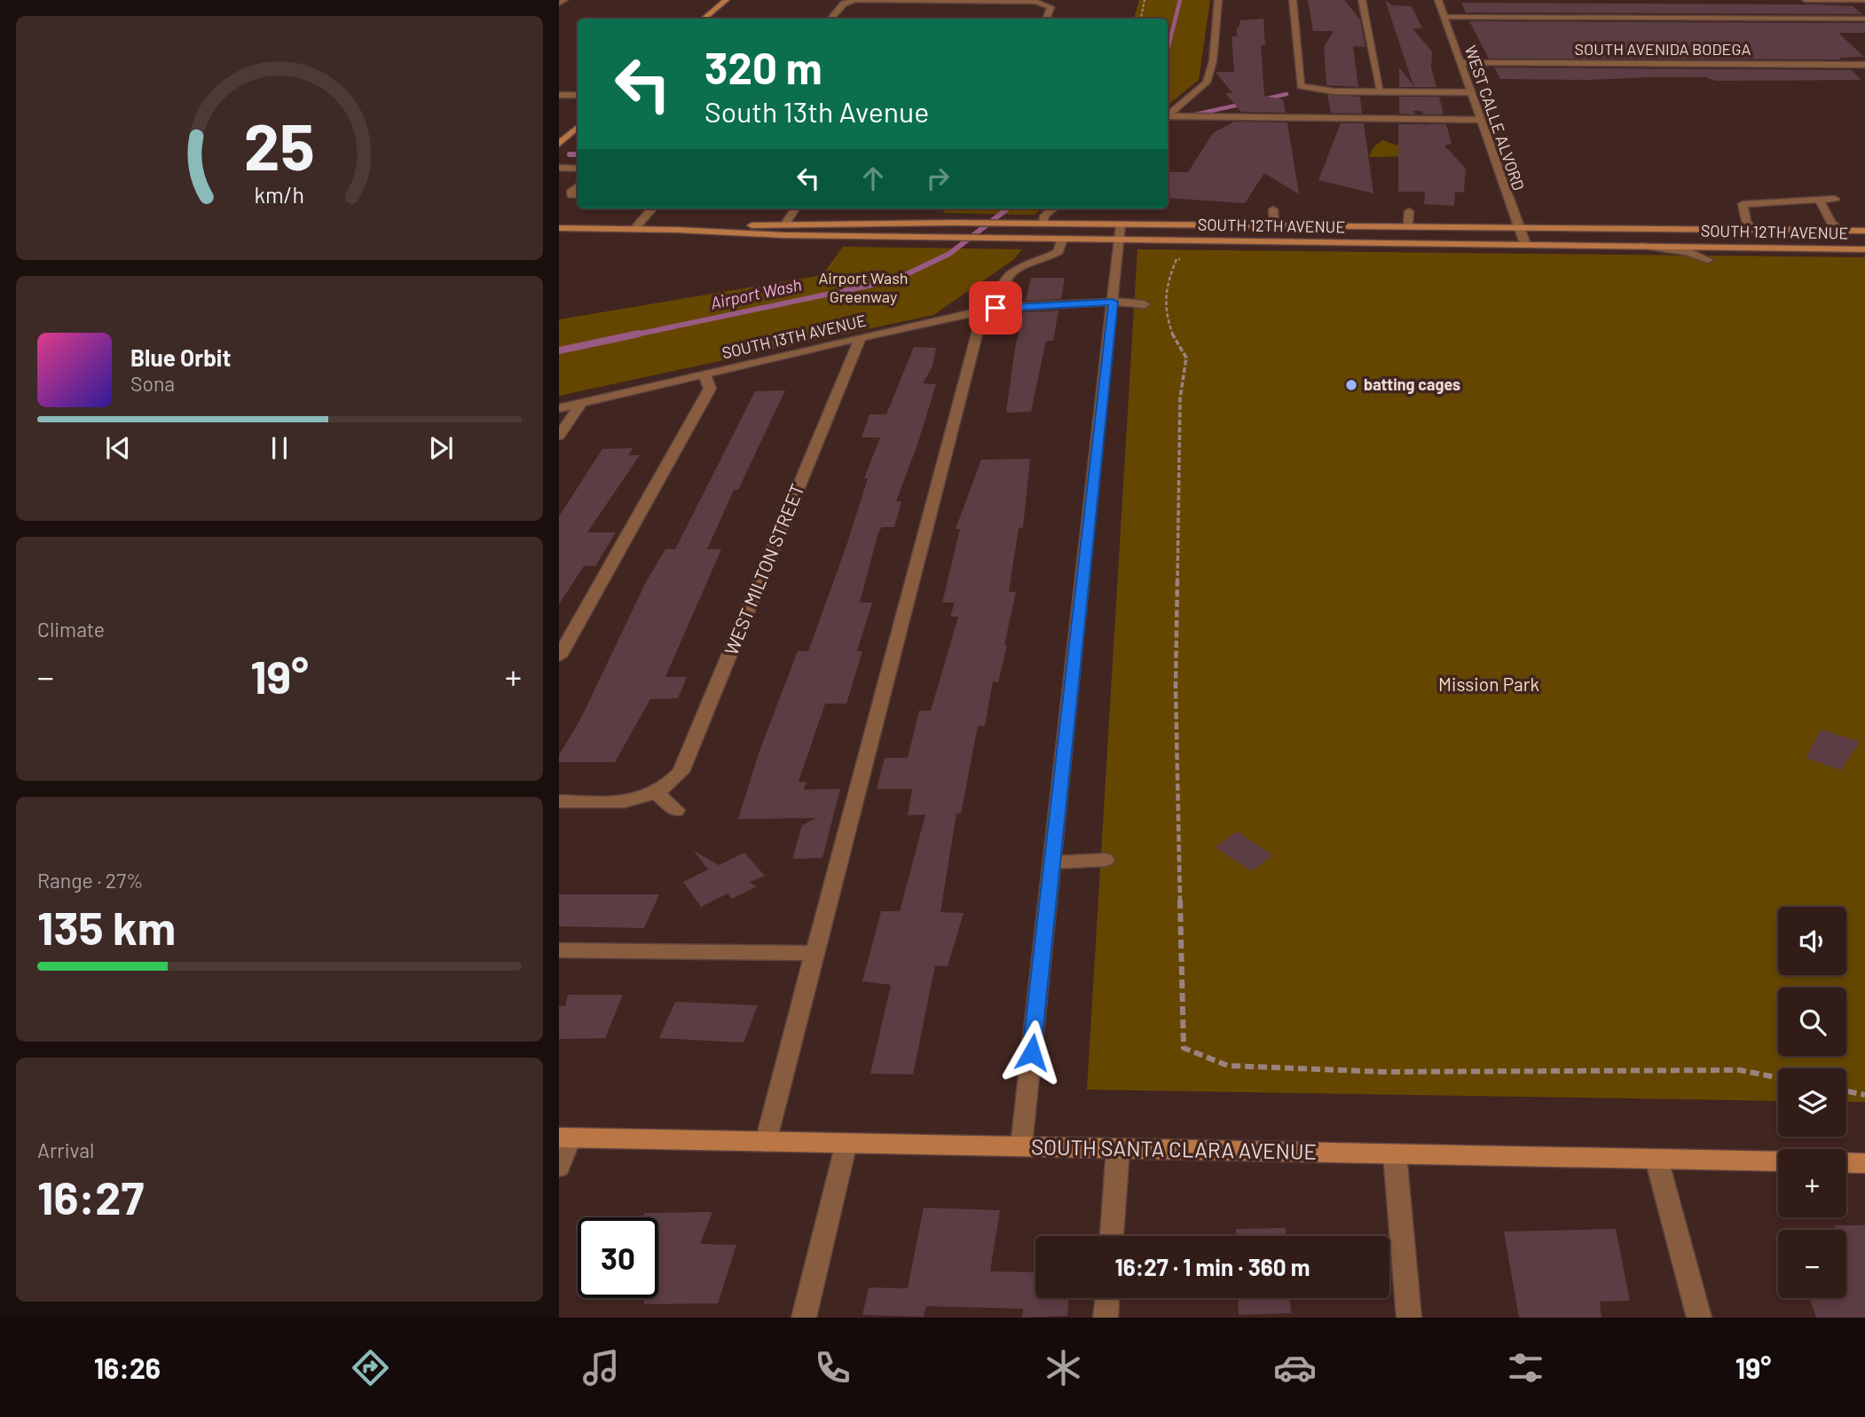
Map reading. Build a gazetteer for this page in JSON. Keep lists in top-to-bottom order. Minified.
{"streets":{"main road":["SOUTH 12TH AVENUE","SOUTH SANTA CLARA AVENUE"],"street":["SOUTH AVENIDA BODEGA","WEST CALLE ALVORD","SOUTH 13TH AVENUE","WEST MILTON STREET"]},"crossings":[["SOUTH AVENIDA BODEGA","WEST CALLE ALVORD"],["WEST CALLE ALVORD","SOUTH 12TH AVENUE"],["SOUTH 13TH AVENUE","WEST MILTON STREET"]],"water":["Airport Wash"],"parks":["Airport Wash Greenway","Mission Park"],"places":["batting cages"],"page":{"turn":["320 m","South 13th Avenue"],"song":["Blue Orbit","Sona"],"tile":["Climate",["Range · 27%","135 km"],["Arrival","16:27"]],"heat":["−","19°","+"],"map_buttons":["+","−"],"limit":"30","trip":"16:27 · 1 min · 360 m","tabs":["16:26","19°"],"gauge":["25","km/h"]}}
